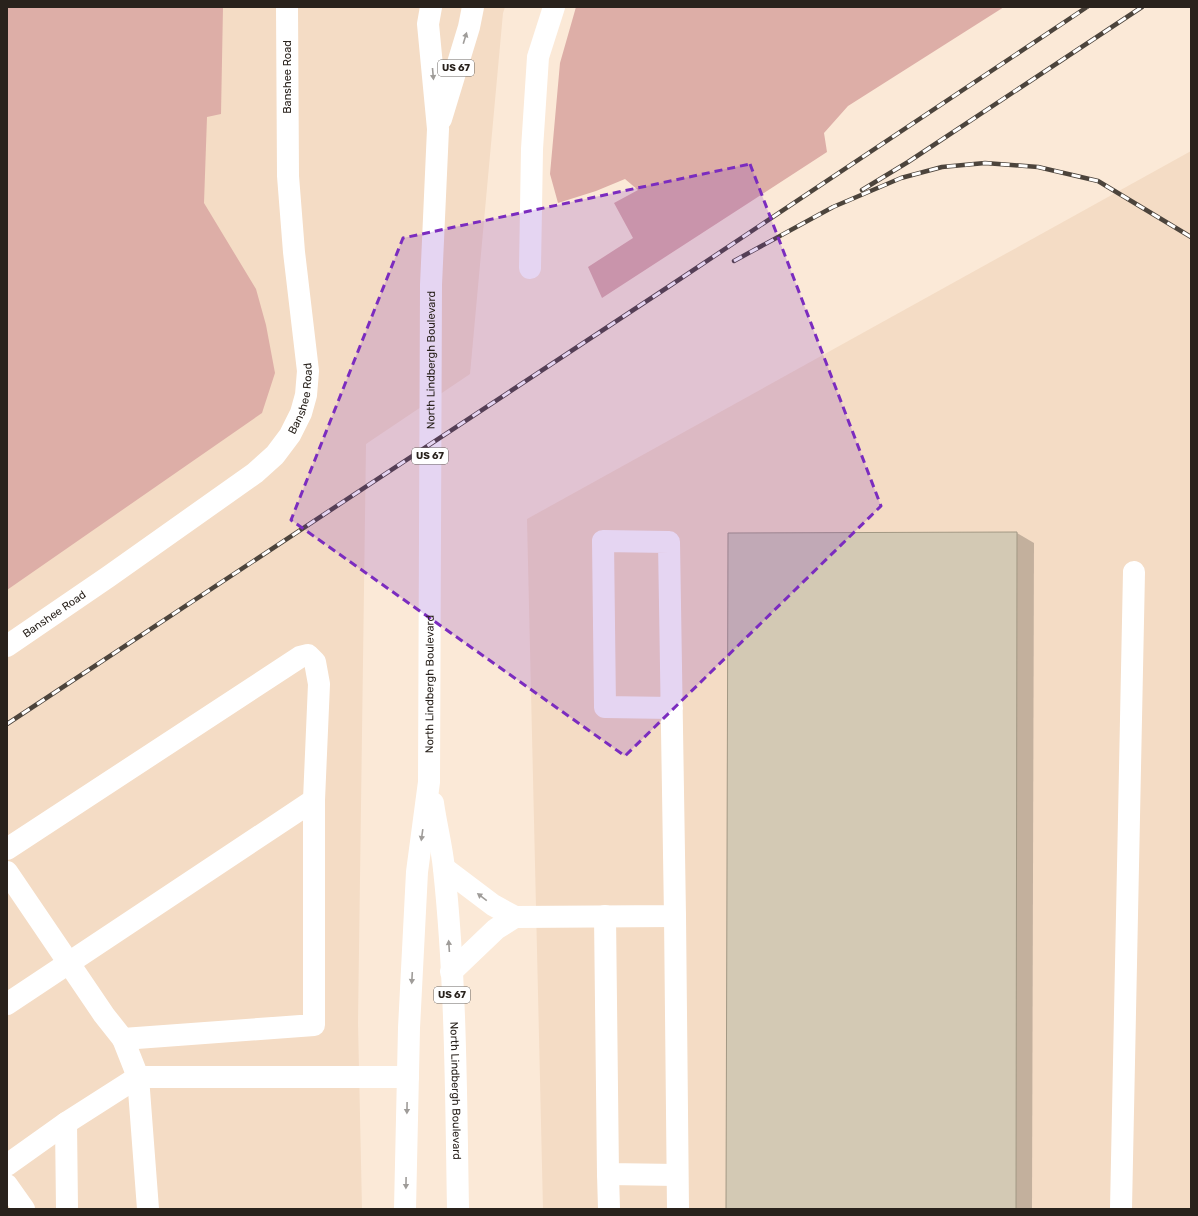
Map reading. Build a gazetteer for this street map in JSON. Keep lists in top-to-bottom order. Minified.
{"streets":{"main road":["US 67","Banshee Road","North Lindbergh Boulevard"]}}
